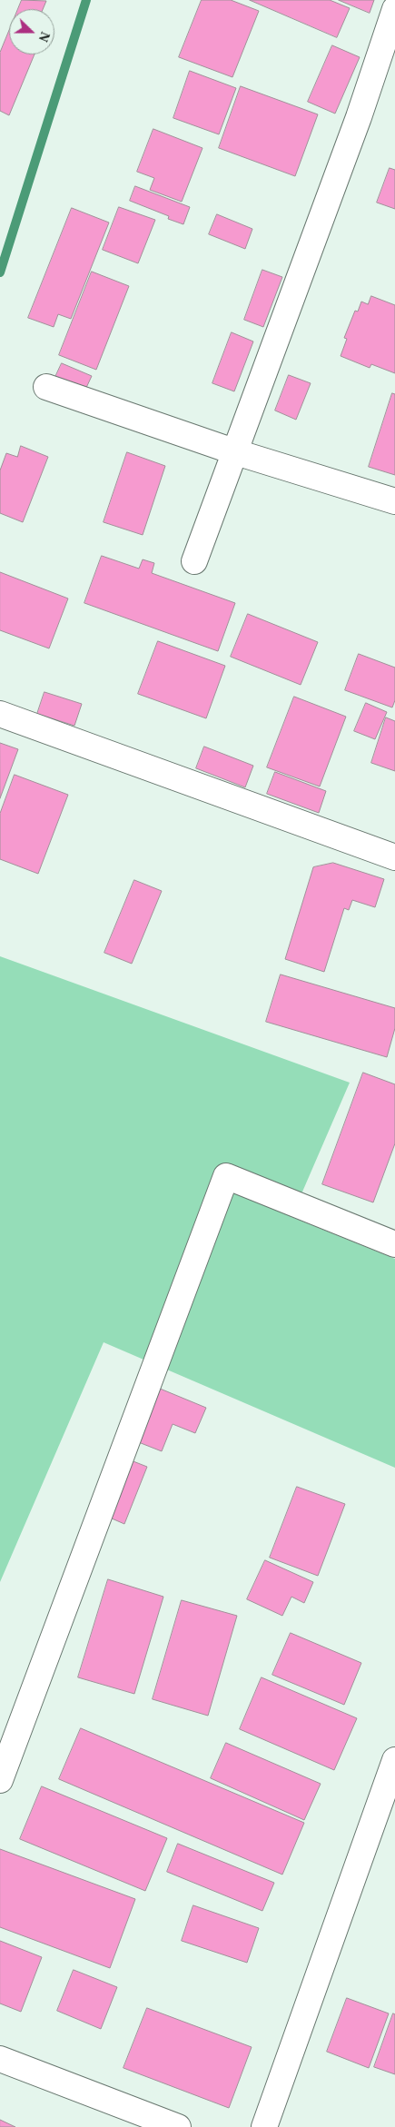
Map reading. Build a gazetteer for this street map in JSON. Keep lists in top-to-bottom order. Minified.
{"north":"right"}
